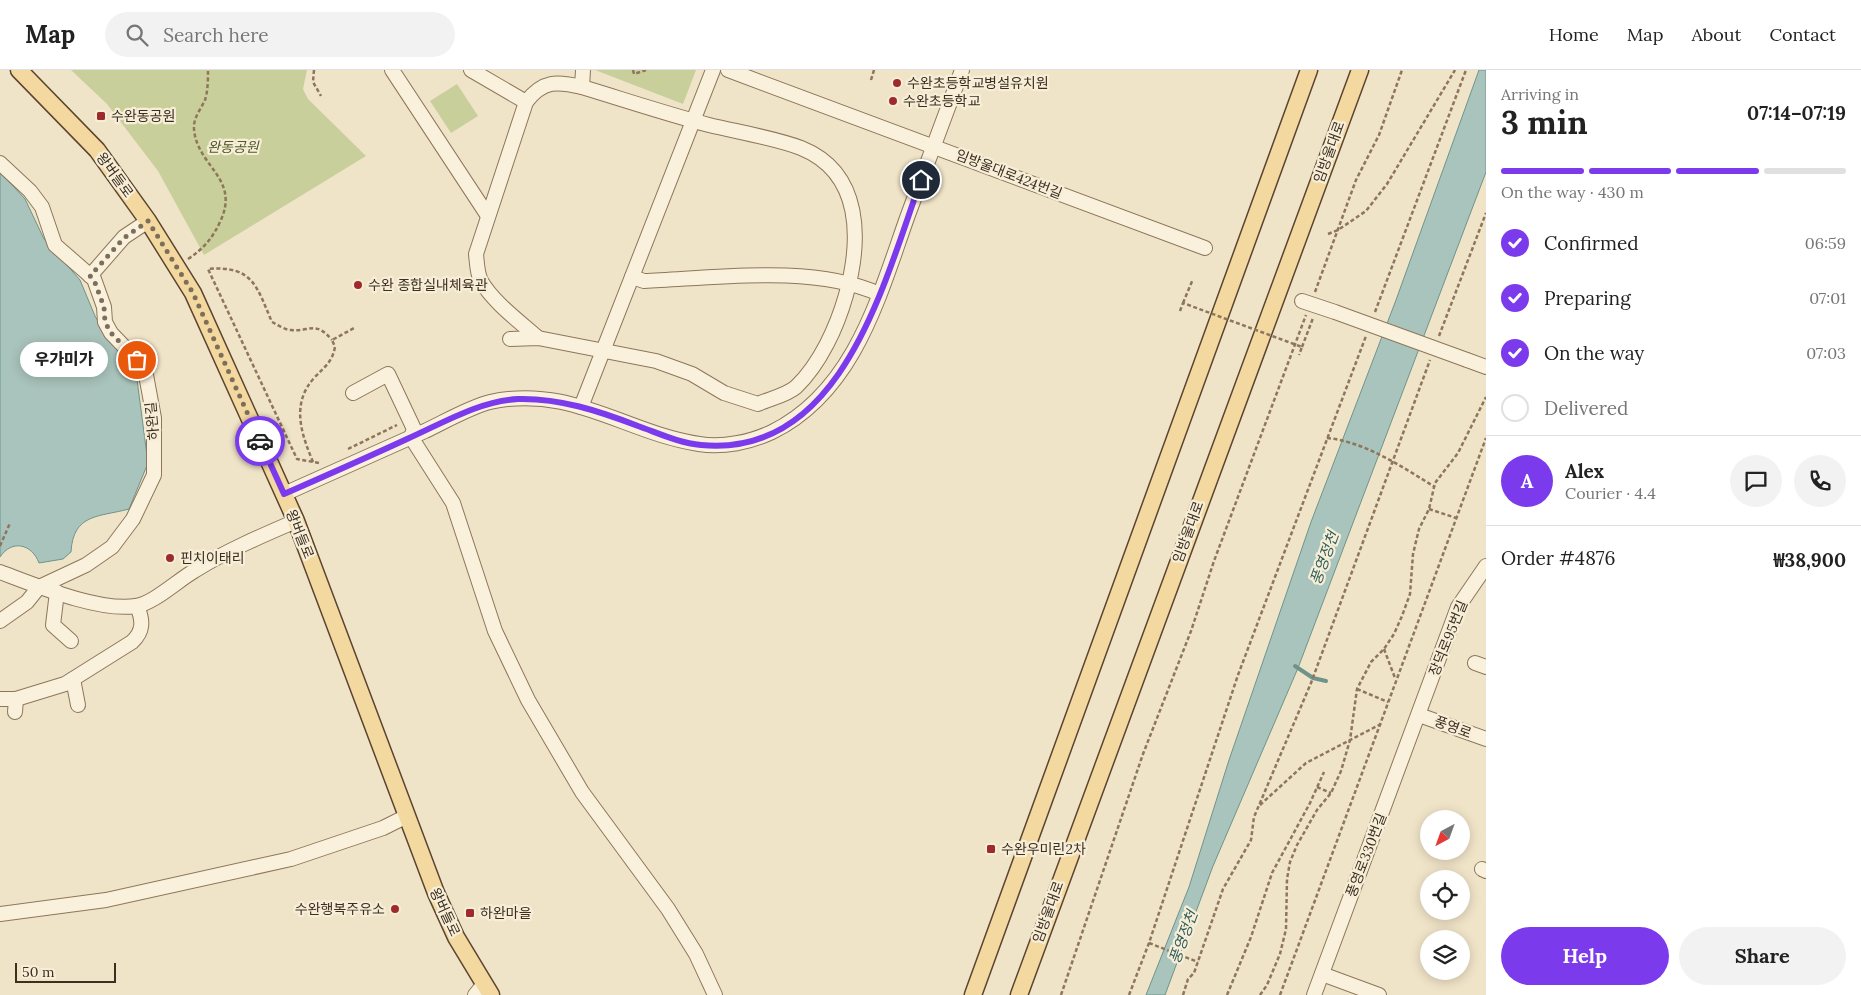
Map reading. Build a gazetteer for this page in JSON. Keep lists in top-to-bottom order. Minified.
{"streets":{"main road":["임방울대로","왕버들로"],"street":["임방울대로424번길","하완길","장덕로95번길","풍영로","풍영로330번길"]},"crossings":[["장덕로95번길","풍영로"],["장덕로95번길","풍영로330번길"],["풍영로","풍영로330번길"]],"water":["풍영정천"],"parks":["완동공원"],"places":{"other":["수완초등학교병설유치원","수완초등학교","수완 종합실내체육관","우가미가","핀치이태리","수완행복주유소"],"transit":["수완동공원","수완우미린2차","하완마을"]},"scale_bar":"50 m","north":"bottom left","page":{"header":"Map","search":"Search here","nav":["Home","Map","About","Contact"],"heading":["3 min","Arriving in","07:14–07:19"],"panel":["Alex","Courier · 4.4","Order #4876","₩38,900"],"bar":"On the way · 430 m","list":[["Confirmed","06:59"],["Preparing","07:01"],["On the way","07:03"],"Delivered"],"bubble":"우가미가","round":"A","buttons":["Help","Share"],"scale":"50 m"}}
